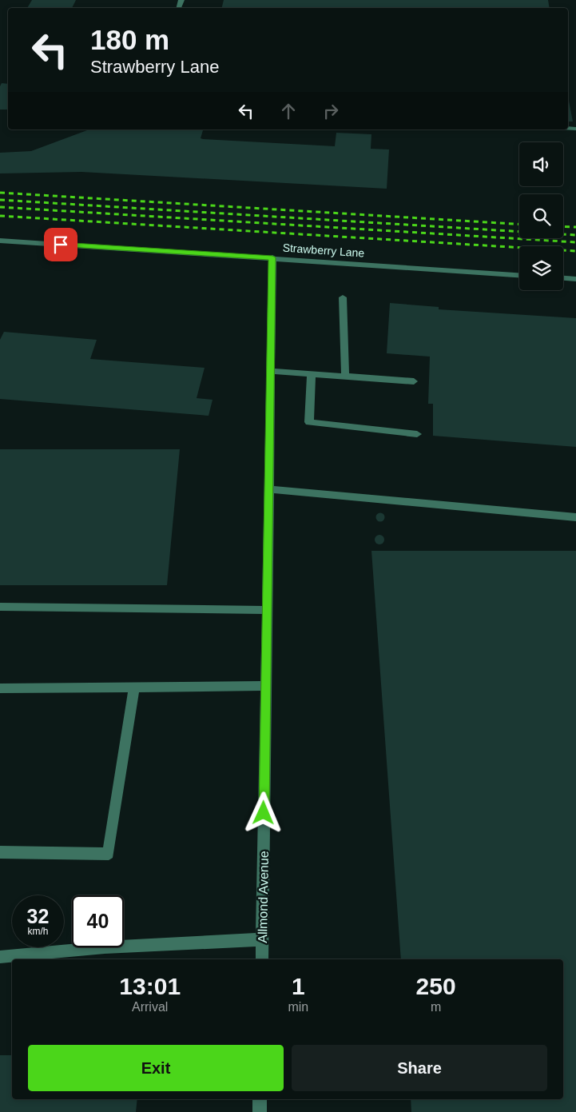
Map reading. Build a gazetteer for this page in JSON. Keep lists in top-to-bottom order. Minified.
{"streets":{"street":["Strawberry Lane","Allmond Avenue"]},"crossings":[["Strawberry Lane","Allmond Avenue"]],"page":{"turn":["180 m","Strawberry Lane"],"speed":"32 km/h","limit":"40","eta":["13:01","Arrival","1","min","250","m"],"buttons":["Exit","Share"]}}
